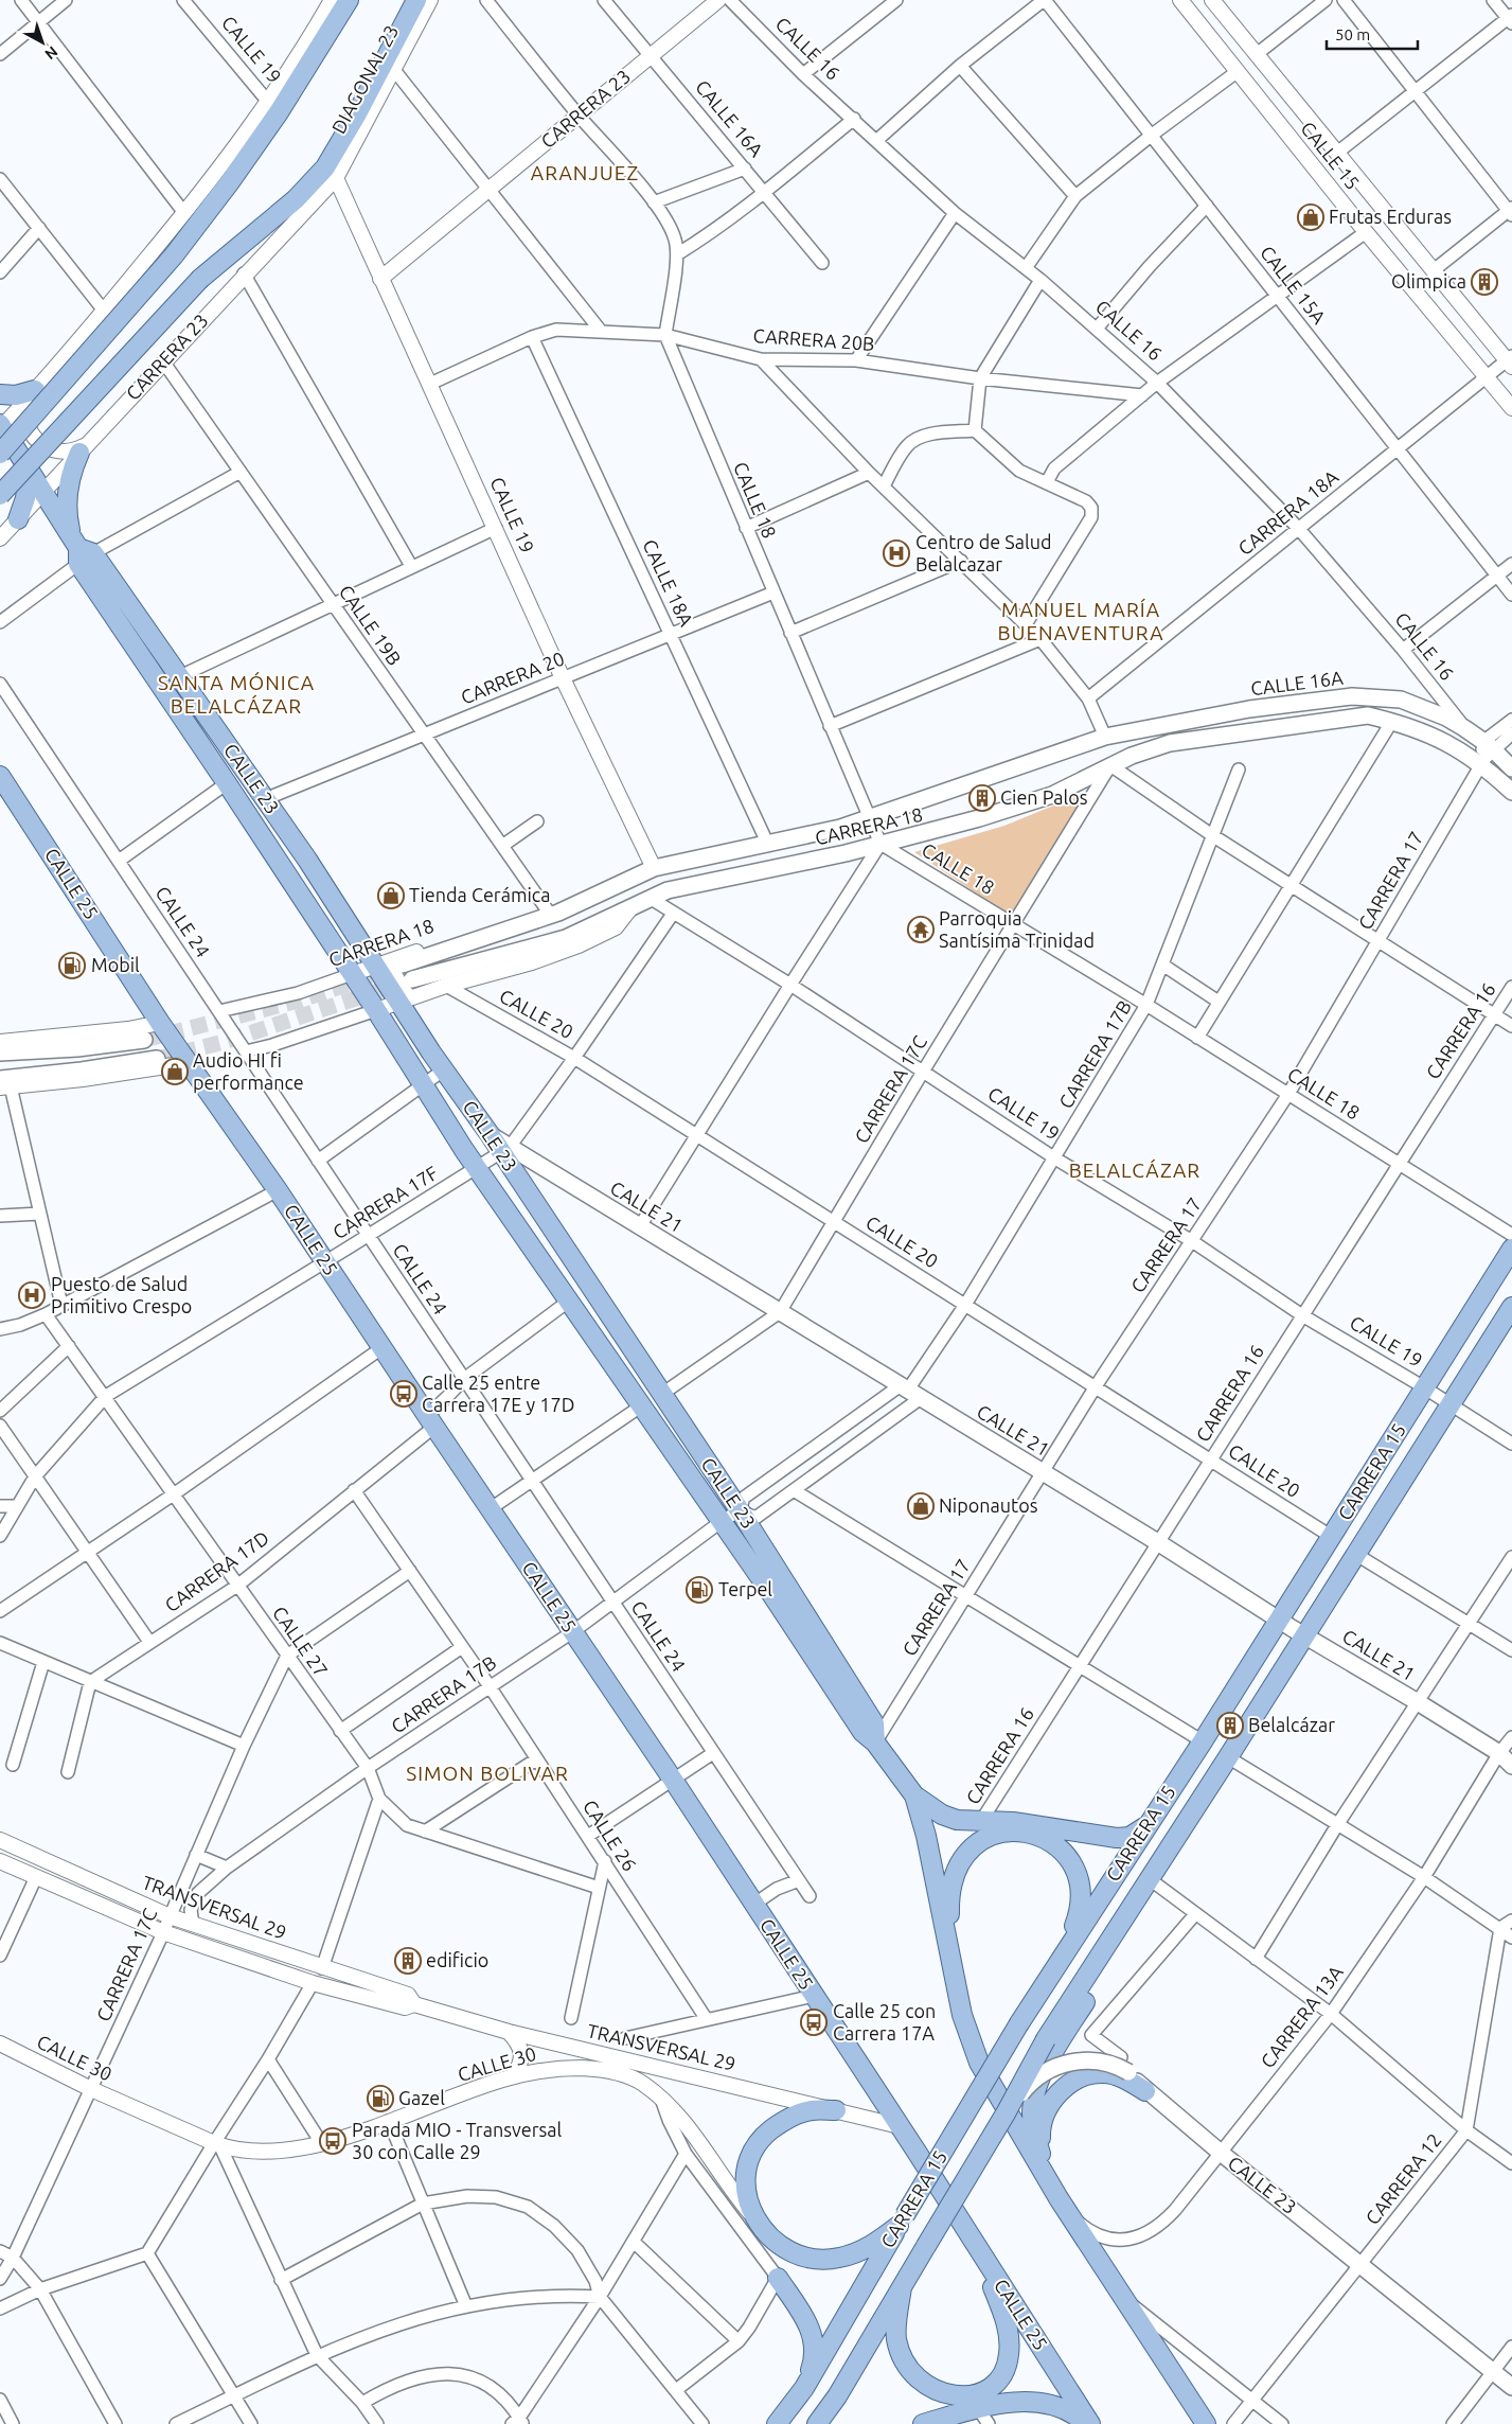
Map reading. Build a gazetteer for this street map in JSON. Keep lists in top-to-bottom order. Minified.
{"streets":{"main road":["CARRERA 23","CALLE 16A","CALLE 23","CARRERA 18","CALLE 25","CALLE 21","CARRERA 15"],"street":["CALLE 16","CALLE 19","DIAGONAL 23","CALLE 15","CALLE 15A","CARRERA 20B","CALLE 18","CARRERA 18A","CALLE 18A","CALLE 19B","CARRERA 20","CARRERA 17","CALLE 24","CALLE 20","CARRERA 16","CARRERA 17B","CARRERA 17C","CARRERA 17F","CARRERA 17D","CALLE 27","CALLE 26","TRANSVERSAL 29","CARRERA 13A","CALLE 30","CARRERA 12"]},"crossings":[["CALLE 16","CALLE 16A"],["CALLE 16","CARRERA 18A"],["CALLE 19","DIAGONAL 23"],["CALLE 19","CARRERA 23"],["CALLE 19","CARRERA 20B"],["CALLE 19","CARRERA 20"],["CALLE 19","CARRERA 18"],["CALLE 19","CARRERA 17"],["CALLE 19","CARRERA 16"],["CALLE 19","CARRERA 17B"],["CALLE 19","CARRERA 17C"],["CALLE 19","CARRERA 17F"],["CALLE 19","CARRERA 15"],["DIAGONAL 23","CARRERA 23"],["CARRERA 23","CALLE 16A"],["CARRERA 23","CALLE 19B"],["CARRERA 23","CALLE 23"],["CALLE 16A","CARRERA 18"],["CALLE 16A","CARRERA 17"],["CALLE 15","CARRERA 18A"],["CALLE 15A","CARRERA 18A"],["CARRERA 20B","CALLE 18"],["CARRERA 20B","CALLE 18A"],["CALLE 18","CARRERA 20"],["CALLE 18","CARRERA 18"],["CALLE 18","CARRERA 17"],["CALLE 18","CARRERA 16"],["CALLE 18","CARRERA 17B"],["CALLE 18","CARRERA 17C"],["CALLE 18A","CARRERA 20"],["CALLE 18A","CARRERA 18"],["CALLE 19B","CARRERA 20"],["CALLE 19B","CARRERA 18"],["CARRERA 20","CALLE 23"],["CALLE 23","CARRERA 18"],["CALLE 23","CARRERA 17"],["CALLE 23","CARRERA 17B"],["CALLE 23","CARRERA 17C"],["CALLE 23","CARRERA 17F"],["CALLE 23","CALLE 21"],["CALLE 23","CARRERA 15"],["CALLE 23","CARRERA 17D"],["CALLE 23","CARRERA 13A"],["CALLE 23","CARRERA 12"],["CARRERA 18","CALLE 24"],["CARRERA 18","CALLE 20"],["CARRERA 18","CARRERA 17C"],["CARRERA 17","CALLE 20"],["CARRERA 17","CALLE 21"],["CALLE 25","CARRERA 17B"],["CALLE 25","CARRERA 17F"],["CALLE 25","CARRERA 17D"],["CALLE 25","TRANSVERSAL 29"],["CALLE 24","CARRERA 17B"],["CALLE 24","CARRERA 17F"],["CALLE 24","CARRERA 17D"],["CALLE 20","CARRERA 16"],["CALLE 20","CARRERA 17B"],["CALLE 20","CARRERA 17C"],["CALLE 20","CARRERA 17F"],["CALLE 20","CARRERA 15"],["CARRERA 16","CALLE 21"],["CARRERA 17B","CALLE 21"],["CARRERA 17B","CALLE 27"],["CARRERA 17B","CALLE 26"],["CARRERA 17B","TRANSVERSAL 29"],["CARRERA 17C","CALLE 21"],["CARRERA 17C","CALLE 27"],["CARRERA 17C","CALLE 26"],["CARRERA 17C","TRANSVERSAL 29"],["CARRERA 17C","CALLE 30"],["CARRERA 17F","CALLE 21"],["CARRERA 17F","CALLE 27"],["CALLE 21","CARRERA 15"],["CALLE 21","CARRERA 13A"],["CARRERA 17D","CALLE 27"],["CARRERA 17D","CALLE 26"]],"districts":["ARANJUEZ","MANUEL MARÍA BUENAVENTURA","SANTA MÓNICA BELALCÁZAR","BELALCÁZAR","SIMON BOLIVAR"],"places":{"shop":["Frutas Erduras","Tienda Cerámica","Audio HI fi performance","Niponautos"],"building":["Olimpica","Cien Palos","Belalcázar","edificio"],"hospital":["Centro de Salud Belalcazar","Puesto de Salud Primitivo Crespo"],"temple":["Parroquia Santísima Trinidad"],"fuel station":["Mobil","Terpel","Gazel"],"bus stop":["Calle 25 entre Carrera 17E y 17D","Calle 25 con Carrera 17A","Parada MIO - Transversal 30 con Calle 29"]},"scale_bar":"50 m","north":"bottom right"}
